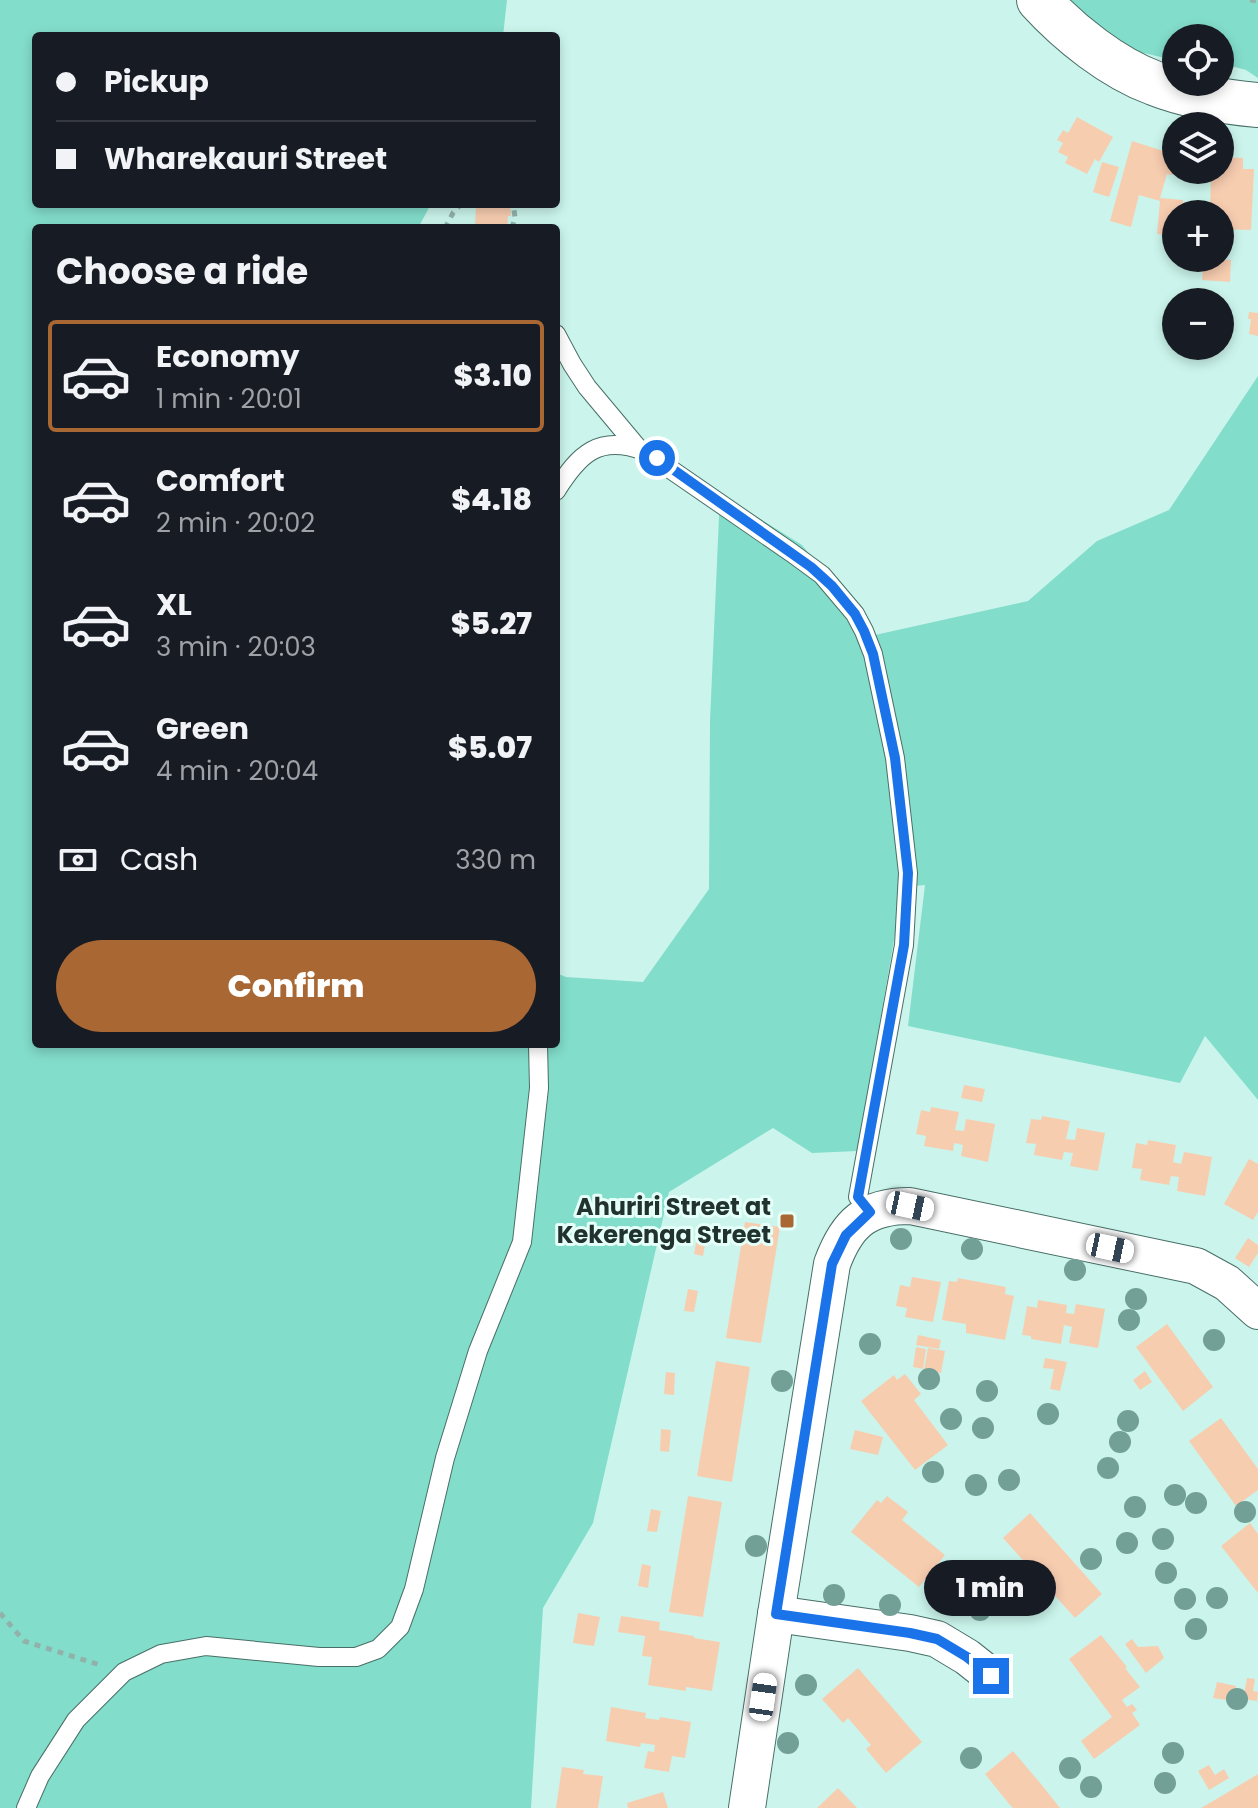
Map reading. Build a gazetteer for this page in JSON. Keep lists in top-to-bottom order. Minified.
{"places":{"transit":["Ahuriri Street at Kekerenga Street"]},"page":{"map_buttons":["+","−"],"banner":["Pickup","Wharekauri Street"],"heading":"Choose a ride","list":[{"name":"Economy","note":"1 min · 20:01","value":"$3.10"},{"name":"Comfort","note":"2 min · 20:02","value":"$4.18"},{"name":"XL","note":"3 min · 20:03","value":"$5.27"},{"name":"Green","note":"4 min · 20:04","value":"$5.07"}],"pay":["Cash","330 m"],"buttons":"Confirm","bubble":"1 min"}}
